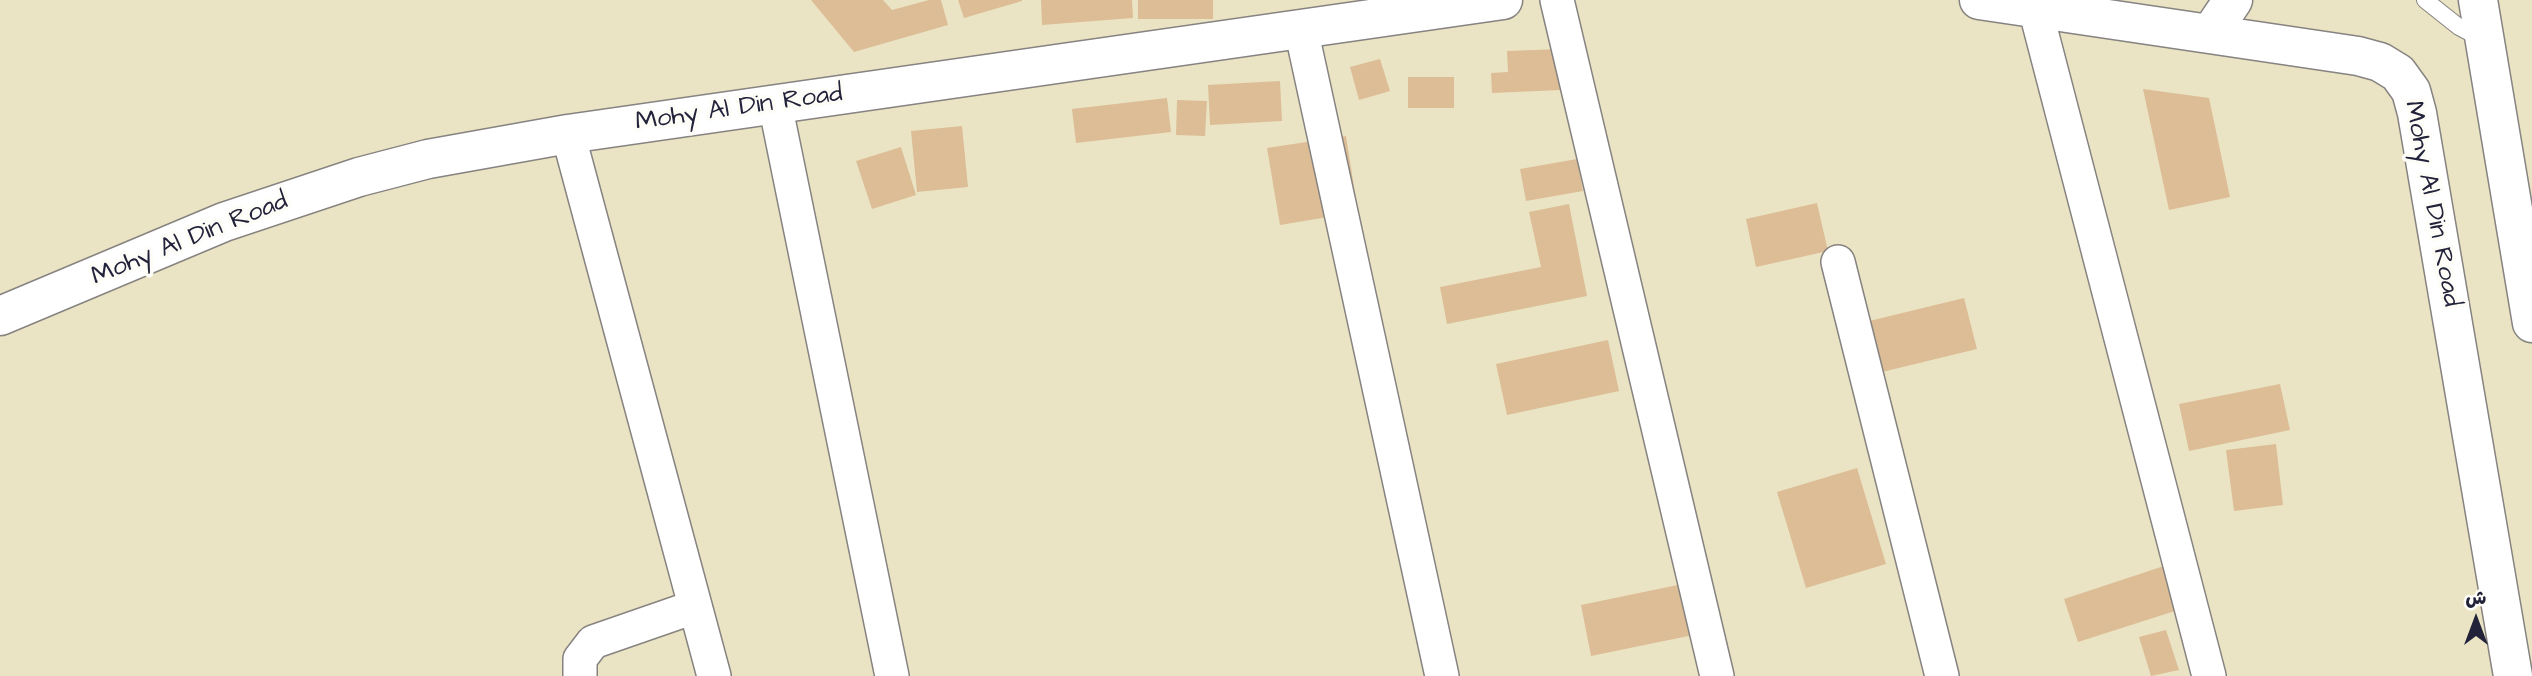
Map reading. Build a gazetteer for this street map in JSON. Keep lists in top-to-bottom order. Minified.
{"streets":{"main road":["Mohy Al Din Road"]},"north":"top"}
